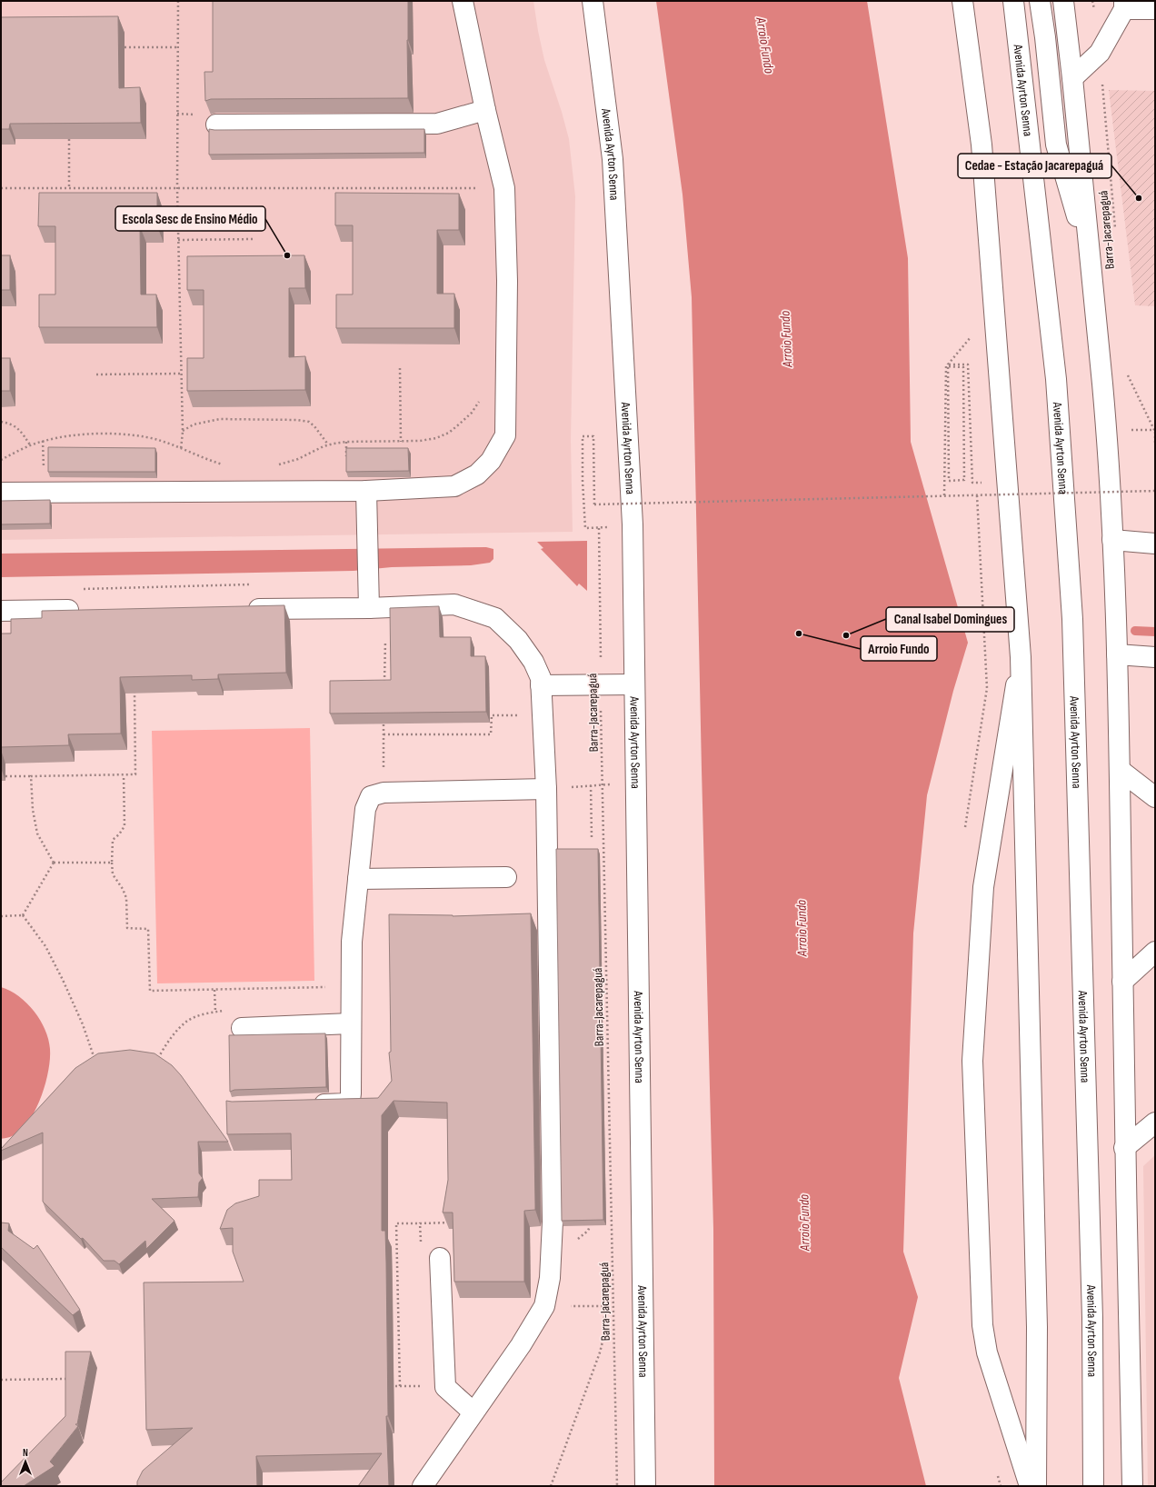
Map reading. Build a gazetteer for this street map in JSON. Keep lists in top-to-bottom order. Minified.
{"streets":{"main road":["Avenida Ayrton Senna"],"path":["Barra-Jacarepaguá"]},"water":["Arroio Fundo"],"places":["Cedae - Estação Jacarepaguá","Escola Sesc de Ensino Médio","Arroio Fundo","Canal Isabel Domingues"],"north":"top"}
